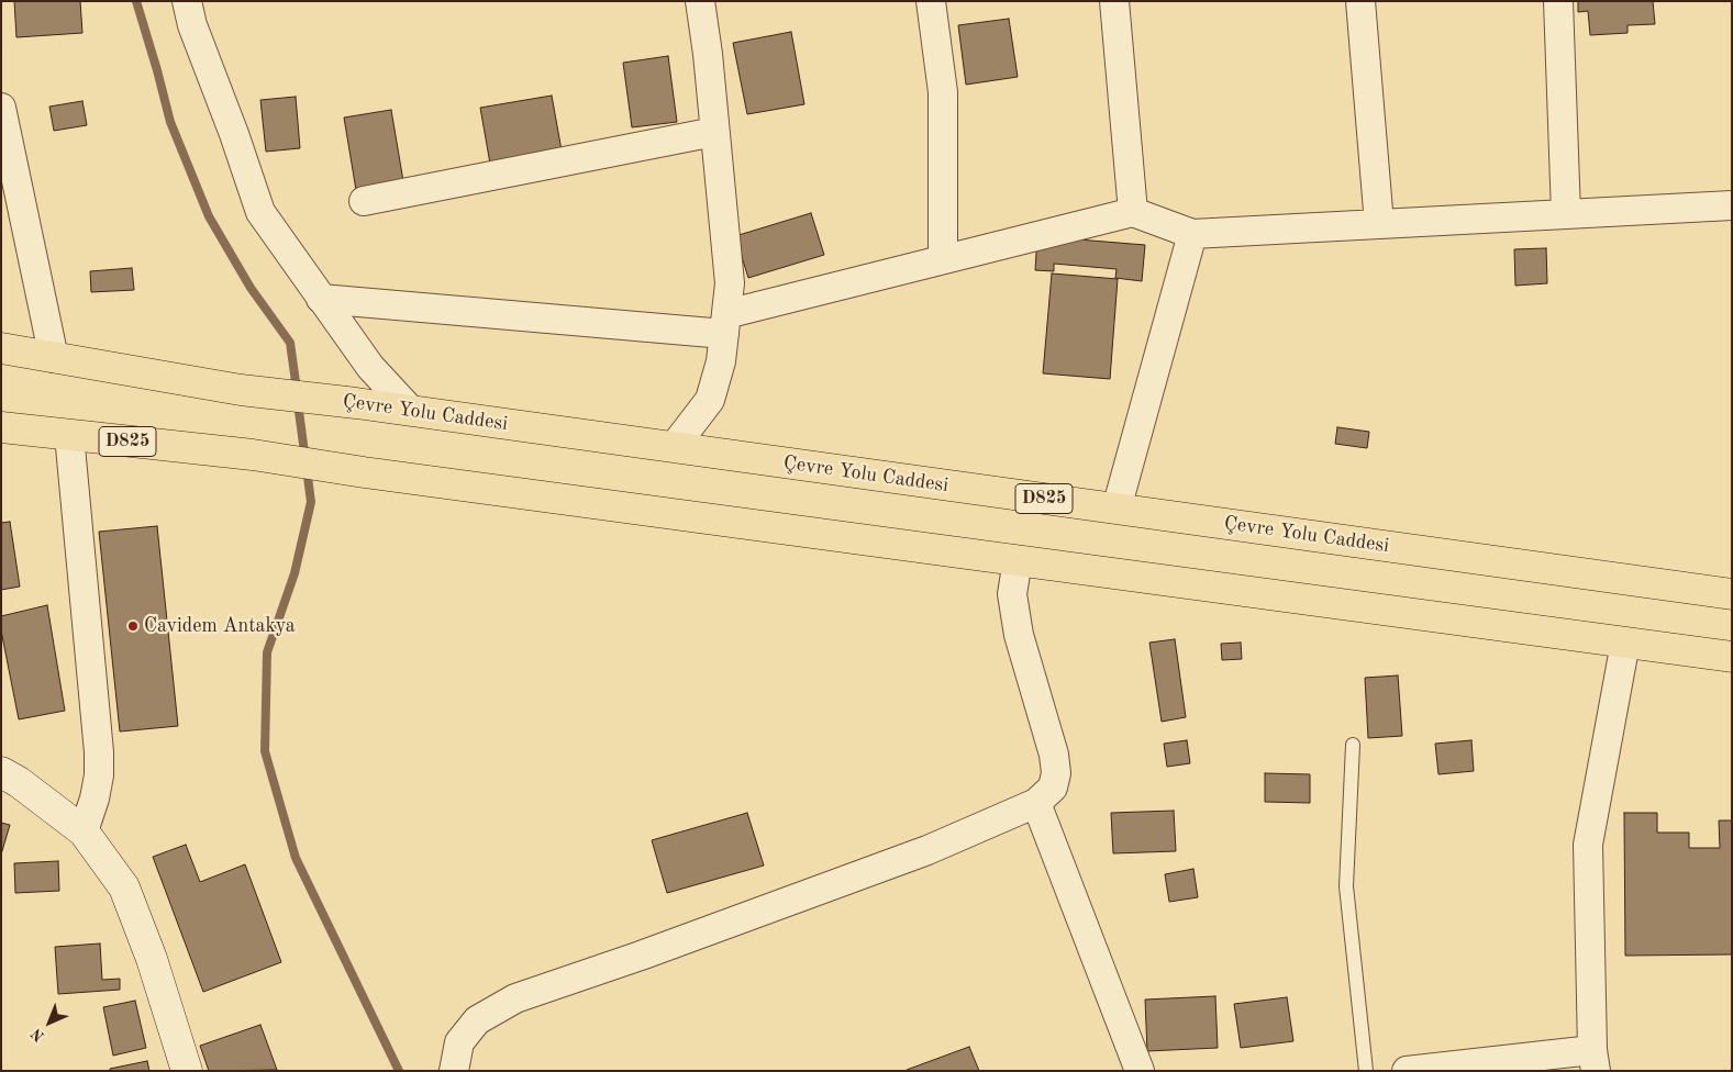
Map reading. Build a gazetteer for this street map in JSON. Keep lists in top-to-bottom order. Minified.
{"streets":{"highway":["Çevre Yolu Caddesi","D825"]},"places":["Cavidem Antakya"],"north":"bottom left"}
